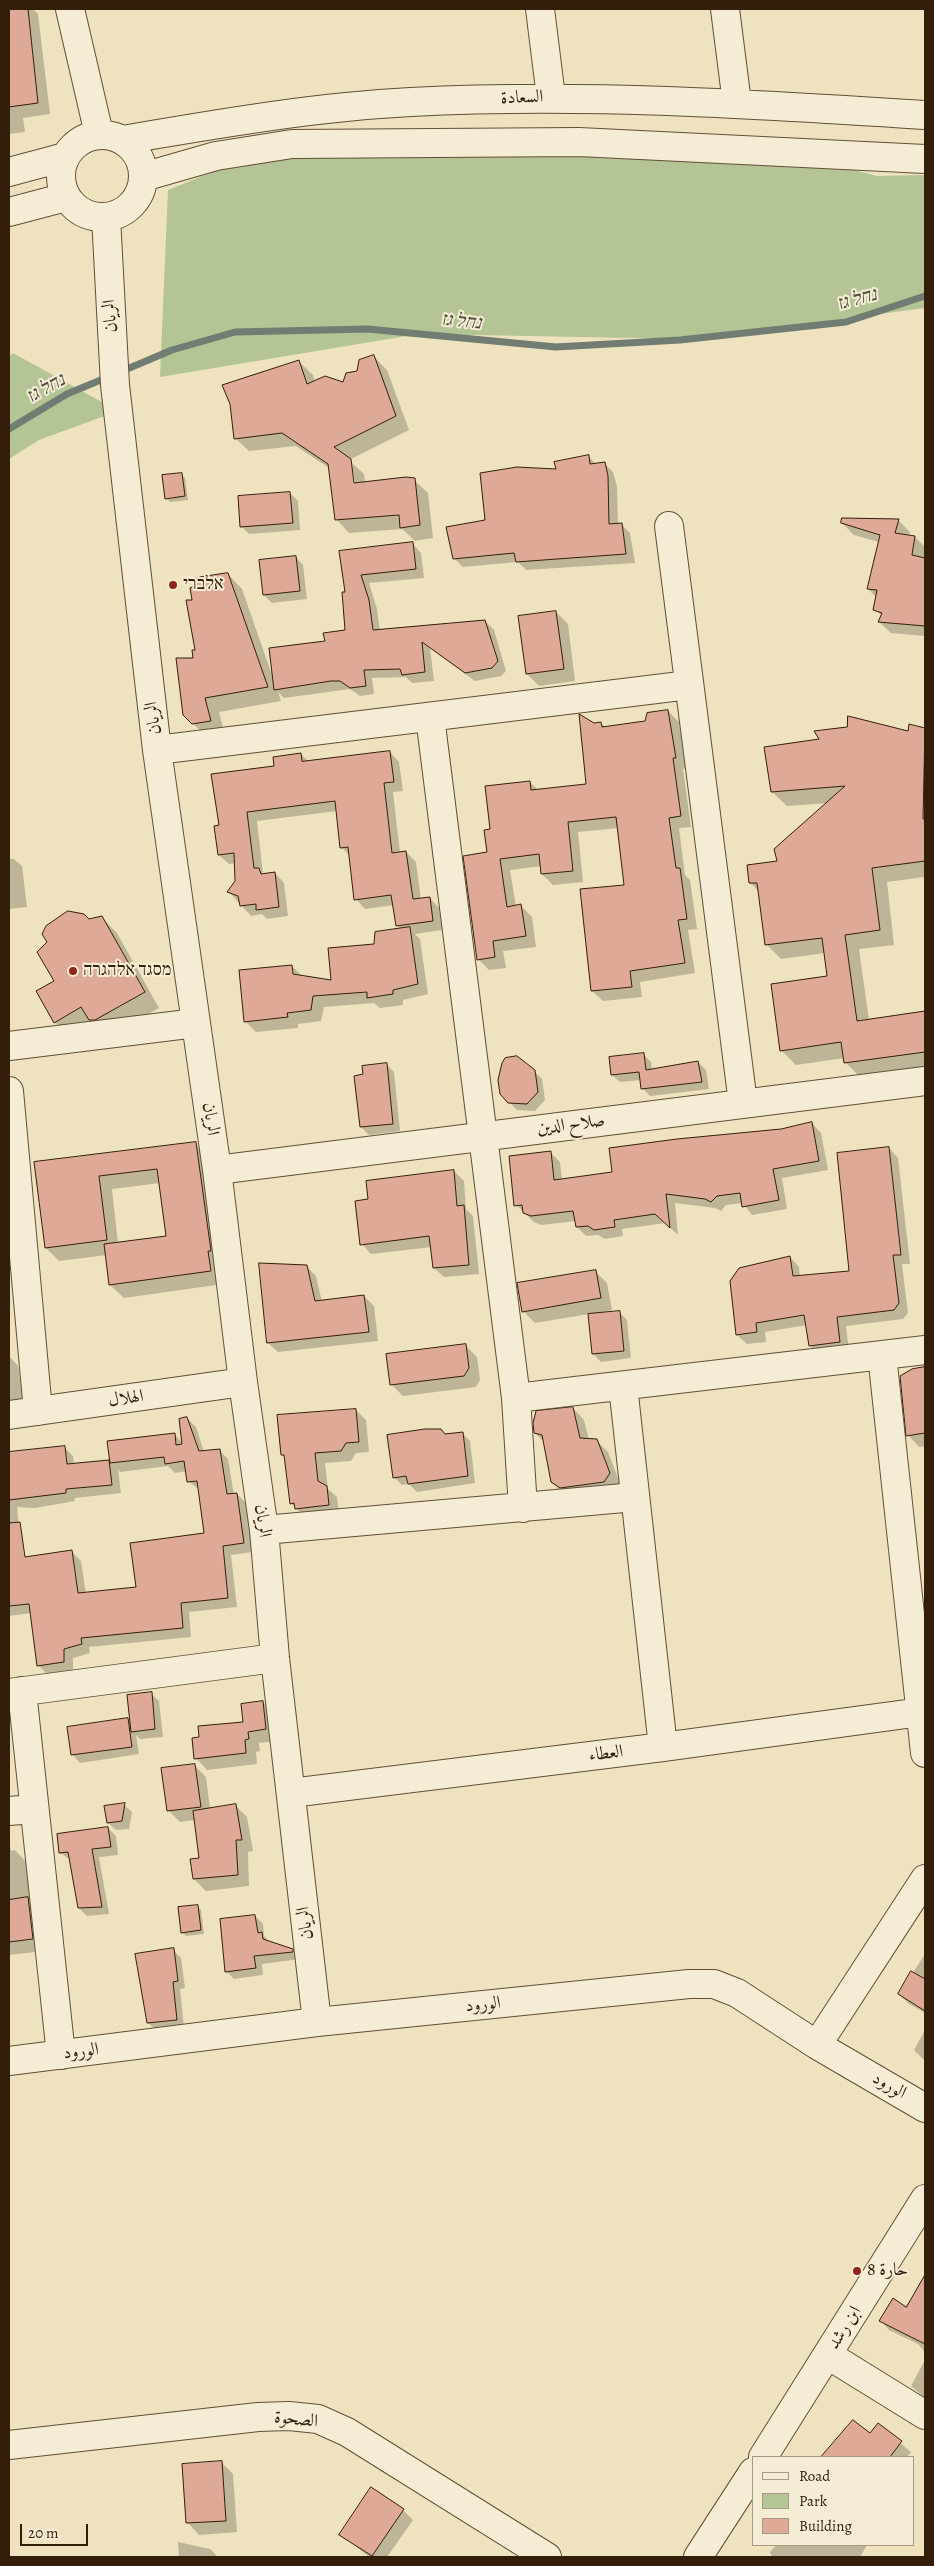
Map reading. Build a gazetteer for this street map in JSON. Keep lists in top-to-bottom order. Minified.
{"streets":{"street":["السعادة","الريان","صلاح الدين","الهلال","العطاء","الورود","ابن رشد","الصحوة"]},"crossings":[["السعادة","الريان"],["الريان","صلاح الدين"],["الريان","الهلال"],["الريان","العطاء"],["الريان","الورود"]],"water":["נחל גז"],"places":["אלברי","מסגד אלהגרה","حارة 8"],"legend":["Road","Park","Building"],"scale_bar":"20 m"}
